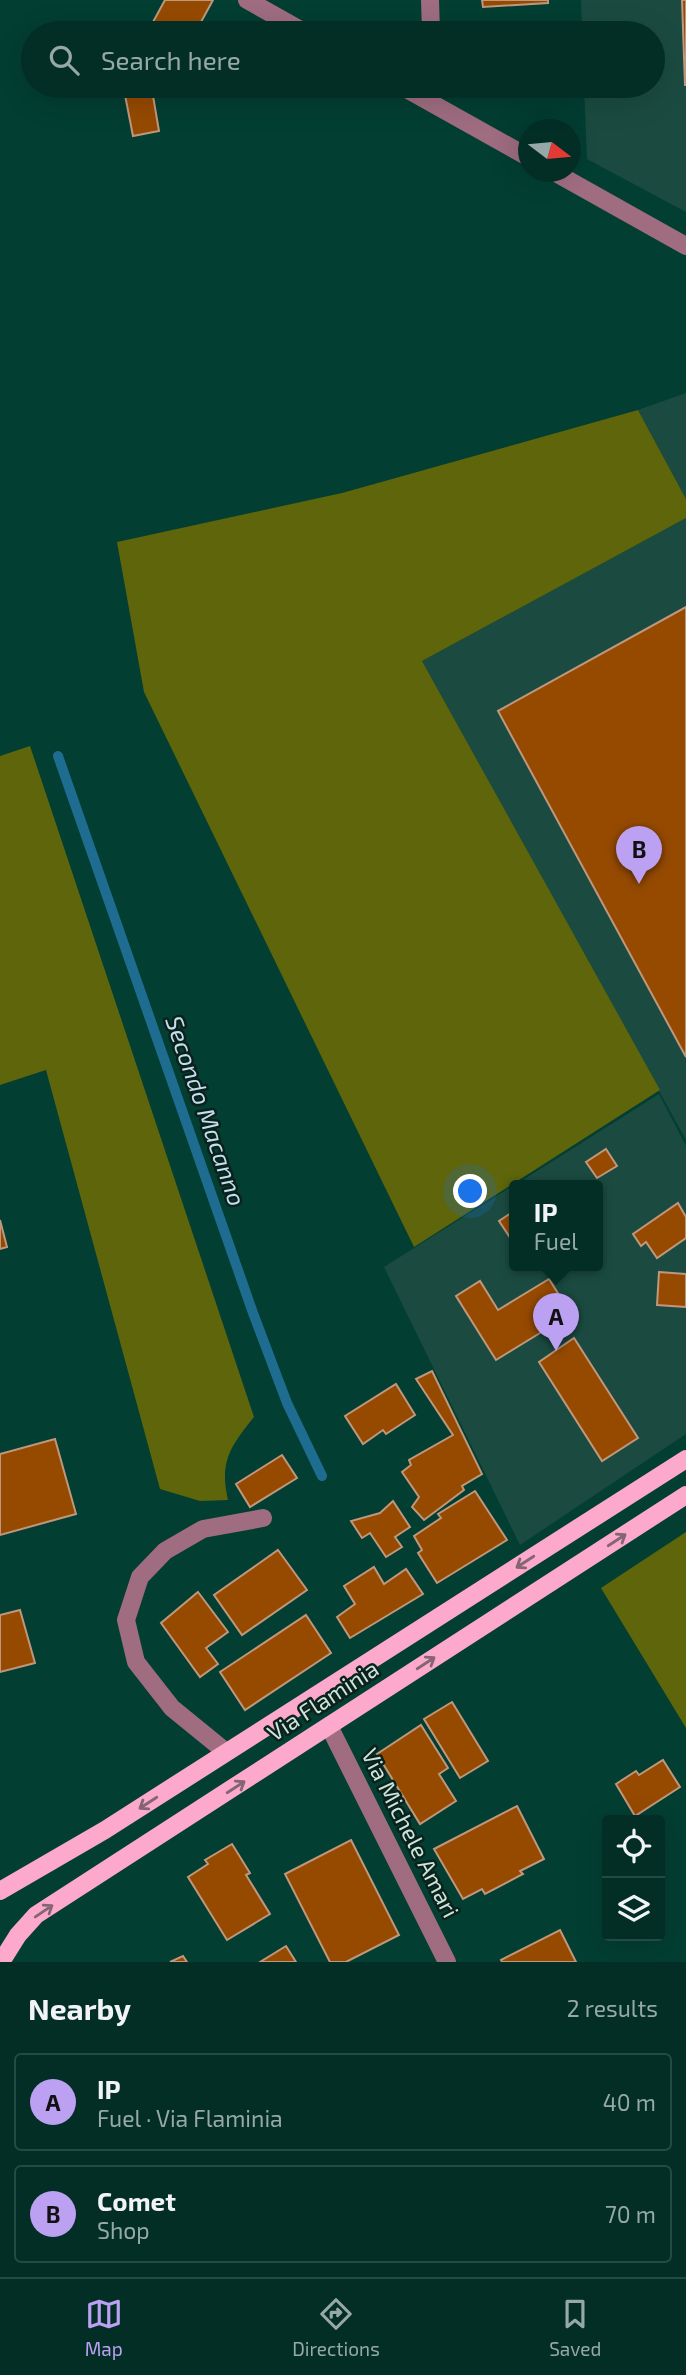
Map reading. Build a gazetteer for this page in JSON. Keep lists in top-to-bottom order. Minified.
{"streets":{"main road":["Via Flaminia"],"street":["Via Michele Amari"]},"crossings":[["Via Flaminia","Via Michele Amari"]],"water":["Secondo Macanno"],"north":"right","page":{"search":"Search here","pins":["B","A"],"popup":["IP","Fuel"],"heading":["Nearby","2 results"],"list":[{"mark":"A","name":"IP","note":"Fuel · Via Flaminia","value":"40 m"},{"mark":"B","name":"Comet","note":"Shop","value":"70 m"}],"nav":["Map","Directions","Saved"]}}
